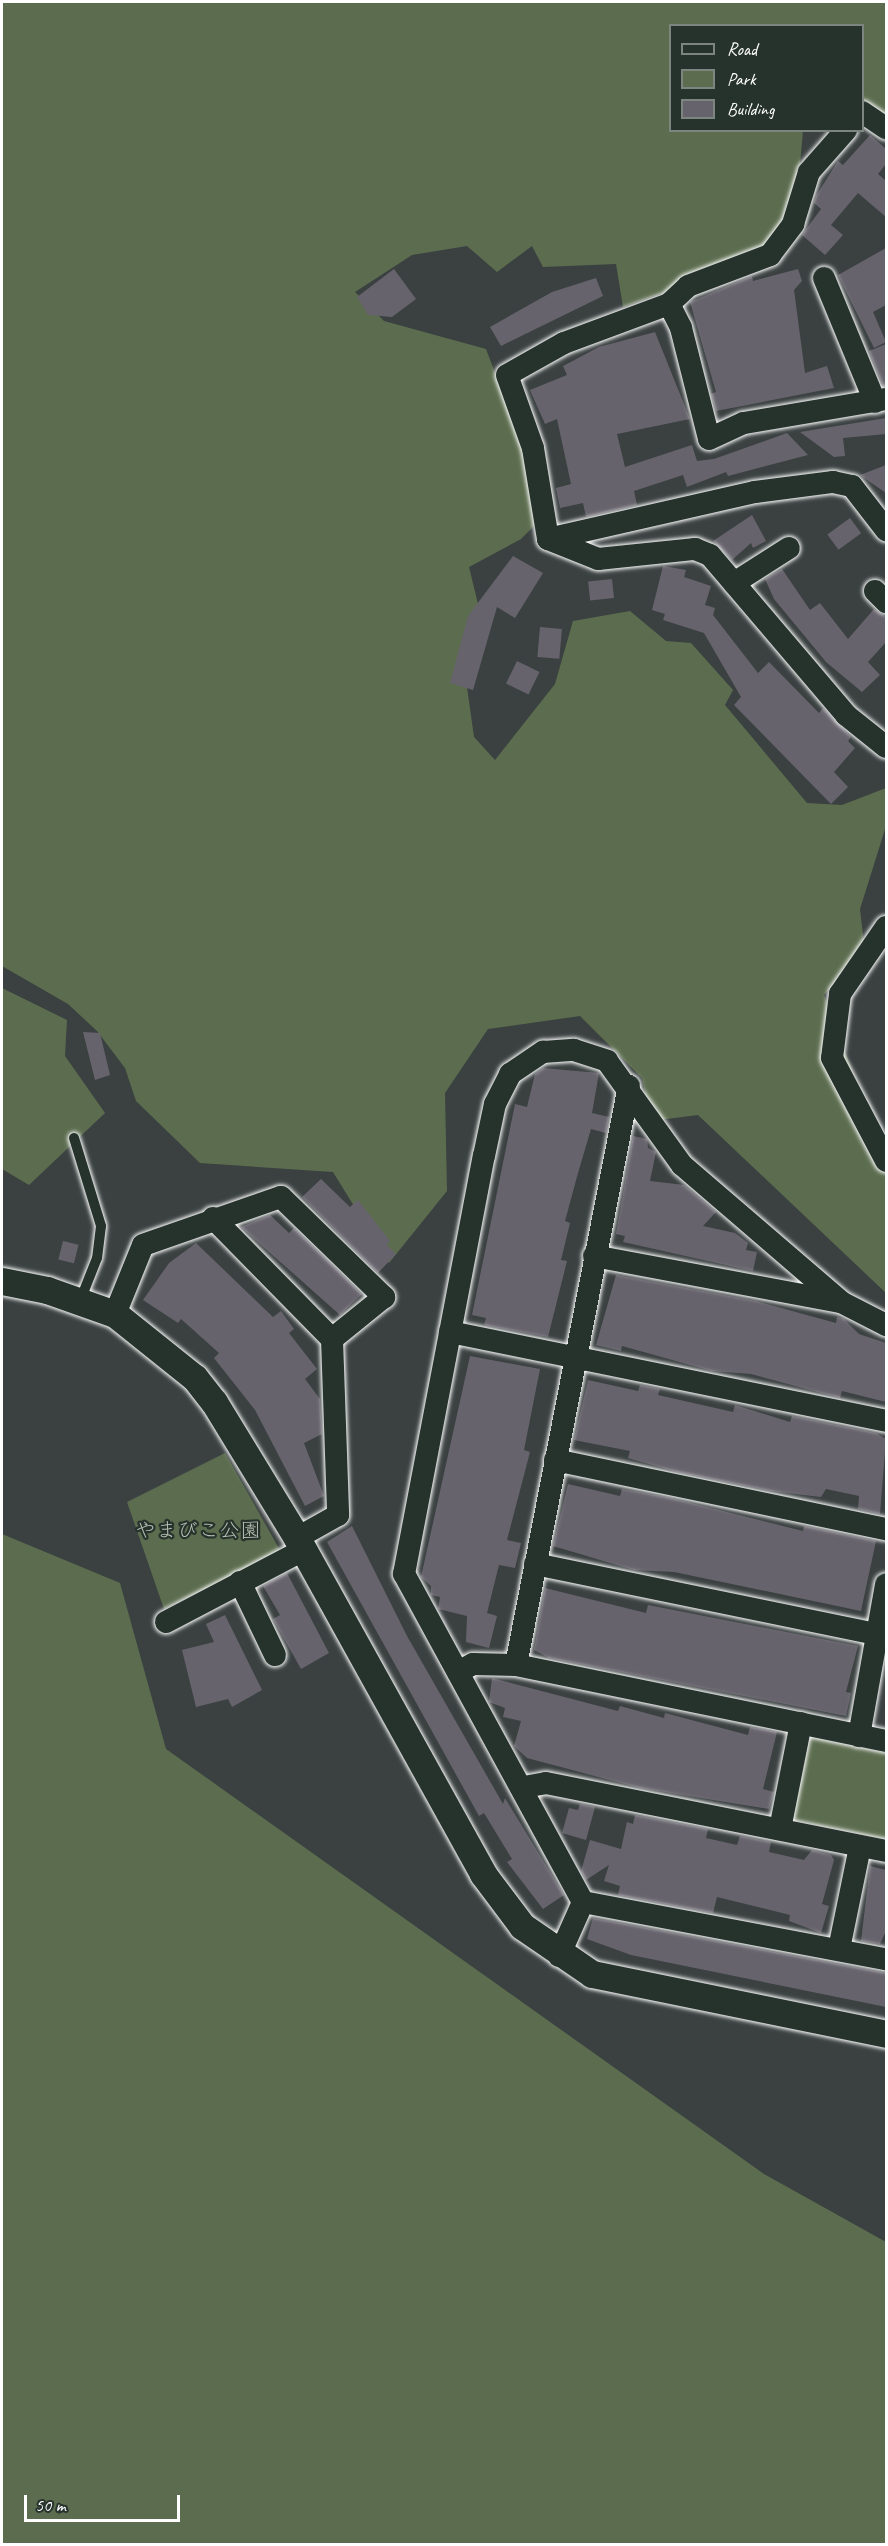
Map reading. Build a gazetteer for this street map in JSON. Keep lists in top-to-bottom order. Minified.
{"parks":["やまびこ公園"],"legend":["Road","Park","Building"],"scale_bar":"50 m"}
